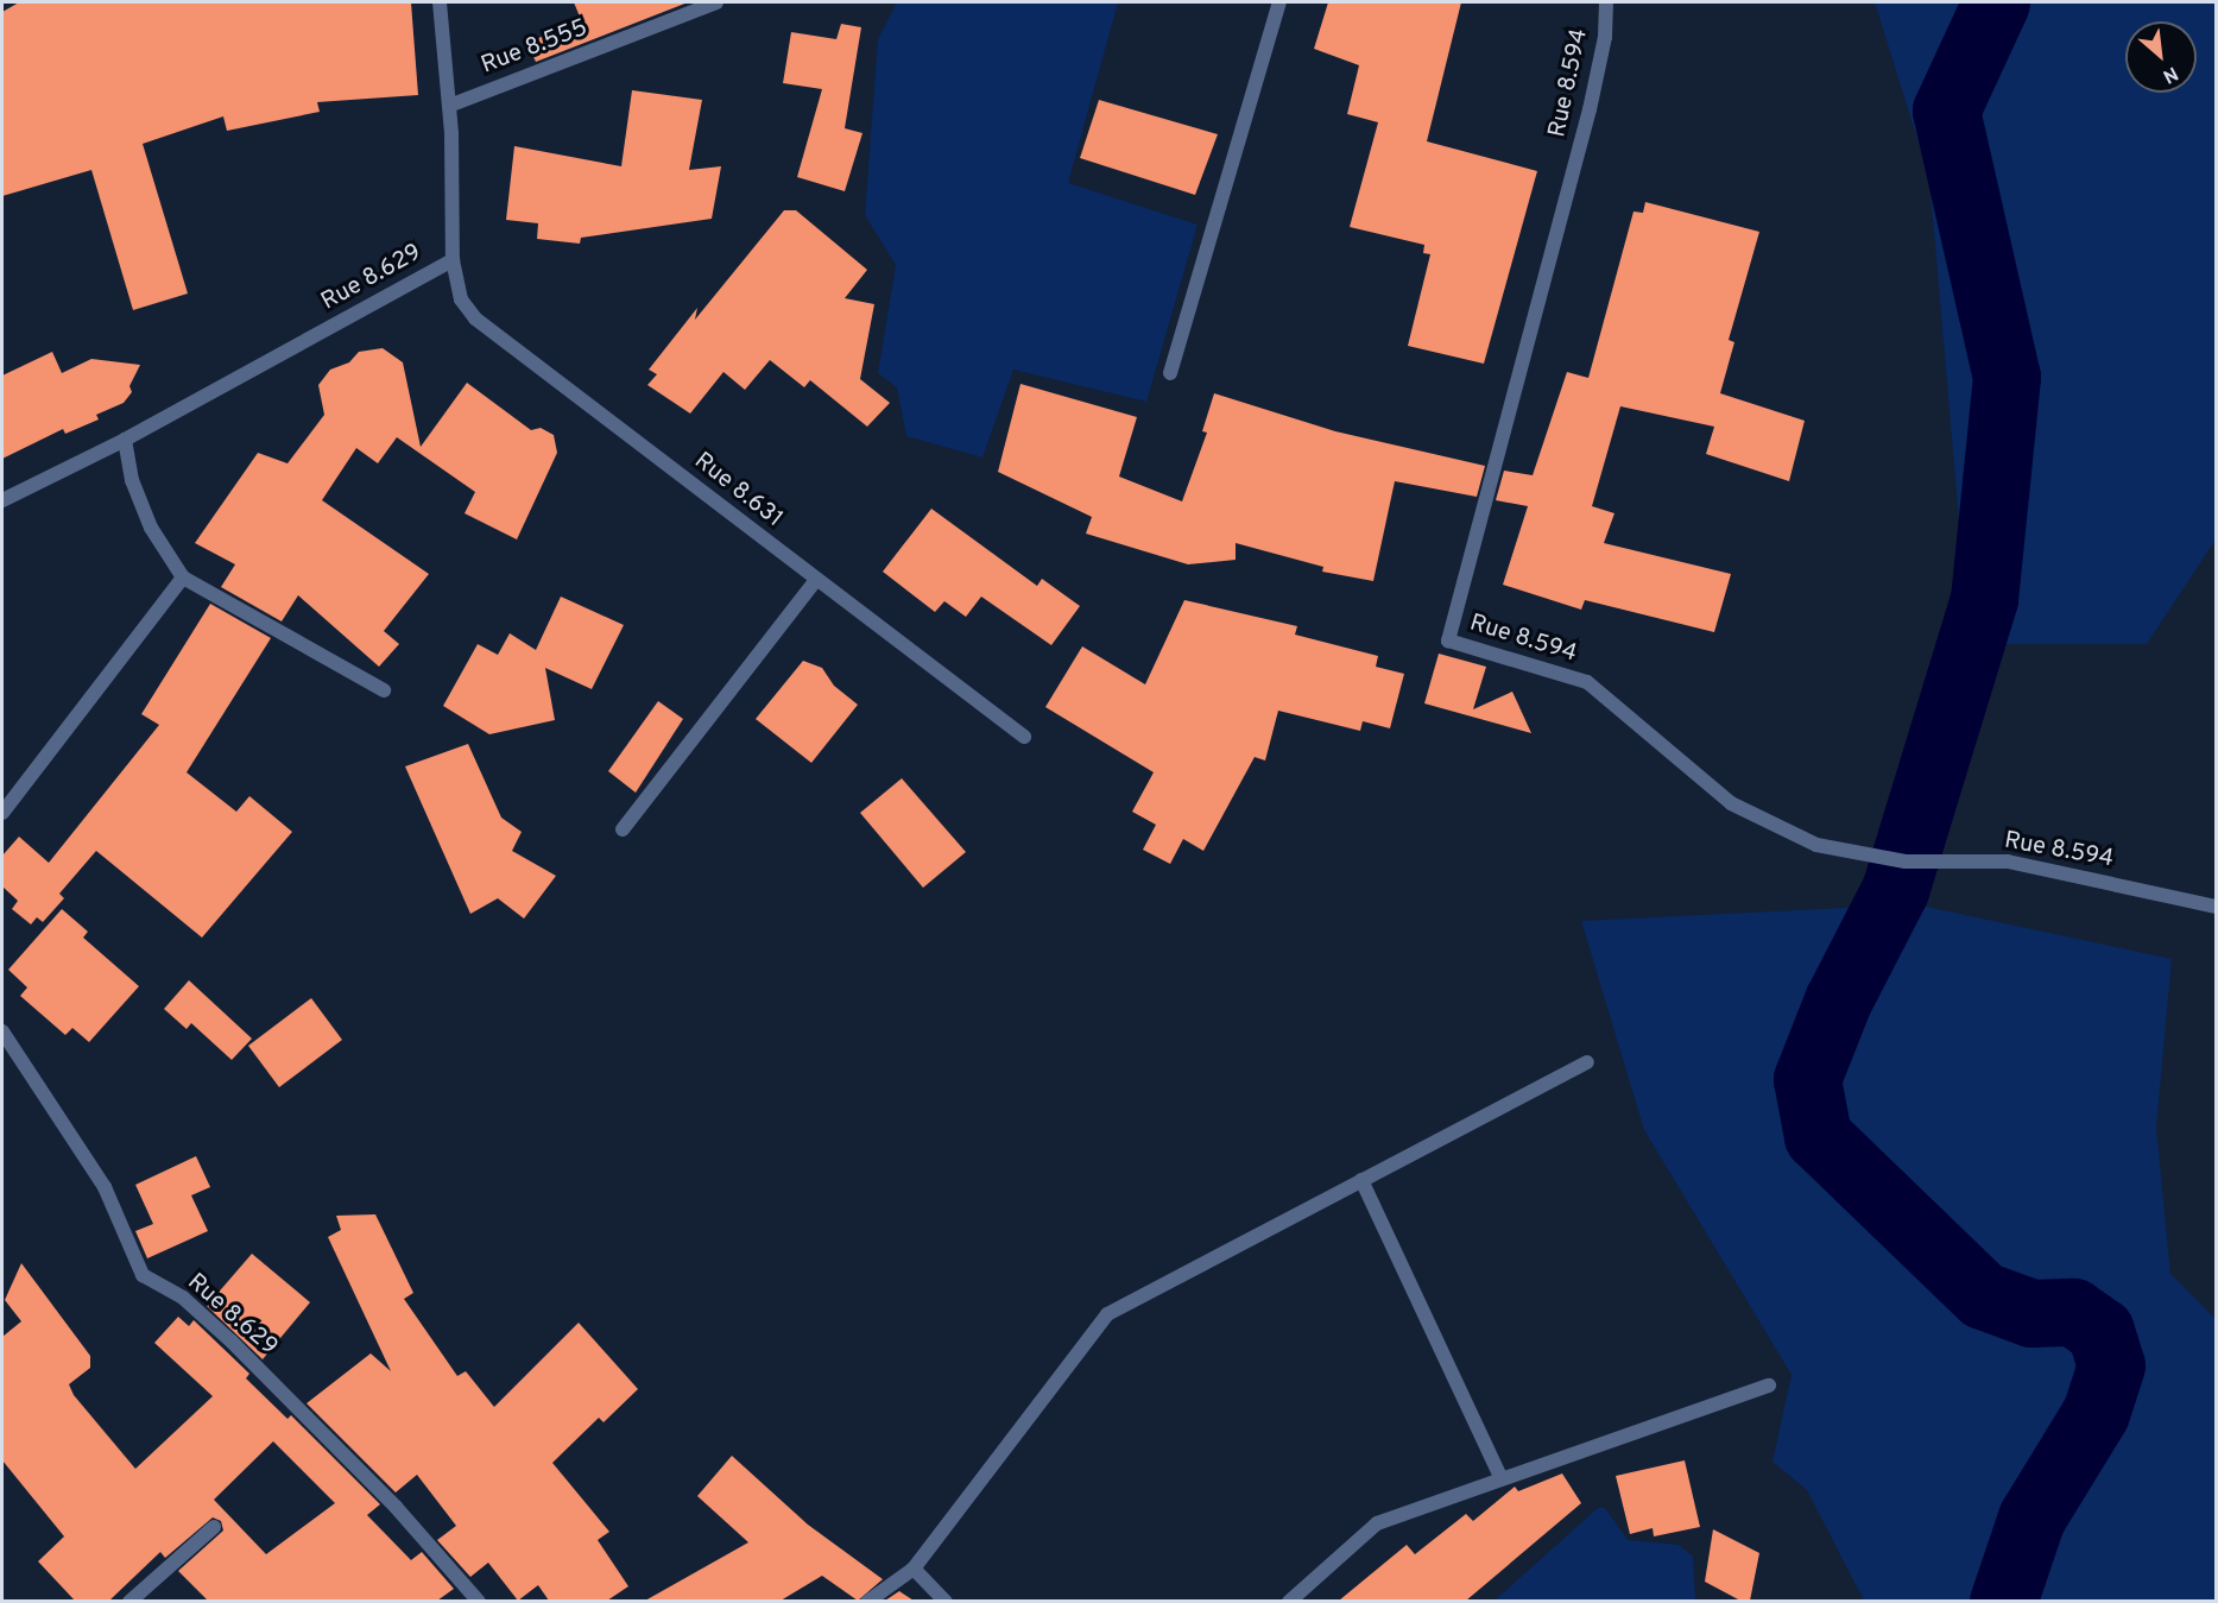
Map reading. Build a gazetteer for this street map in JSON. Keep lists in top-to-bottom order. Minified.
{"streets":{"street":["Rue 8.555","Rue 8.594","Rue 8.629","Rue 8.631"]},"crossings":[["Rue 8.555","Rue 8.629"],["Rue 8.629","Rue 8.631"]],"north":"bottom right"}
